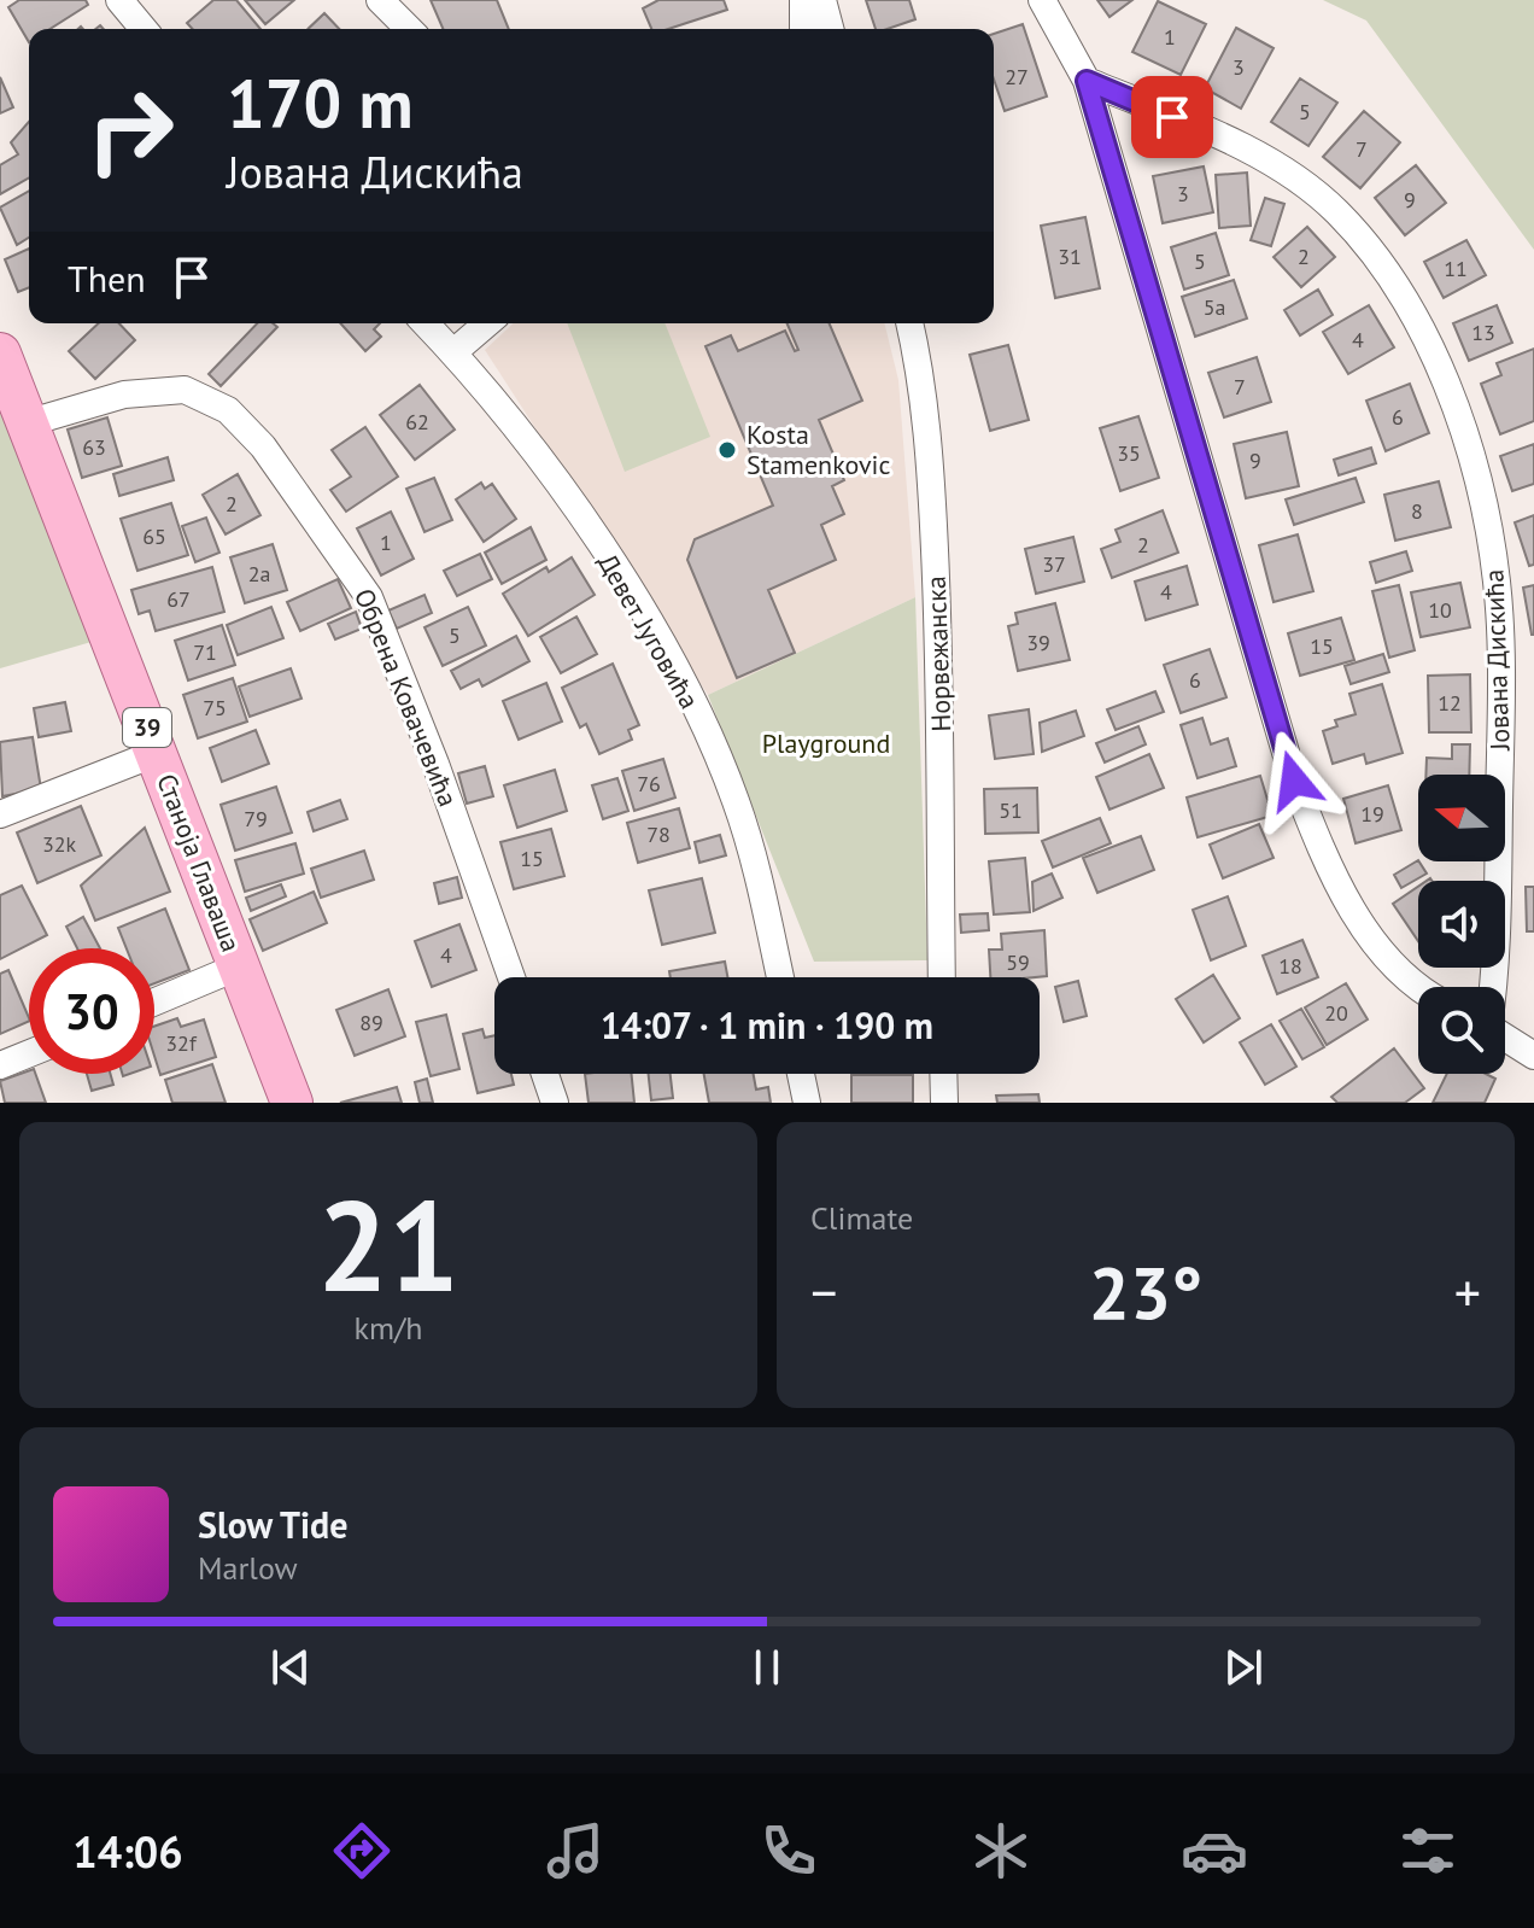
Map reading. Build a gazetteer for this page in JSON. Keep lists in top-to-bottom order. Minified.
{"streets":{"main road":["39","Станоја Главаша"],"street":["Девет Југовића","Норвежанска","Јована Дискића","Обрена Ковачевића"]},"crossings":[["Обрена Ковачевића","Станоја Главаша"]],"parks":["Playground"],"places":["Kosta Stamenkovic"],"house_numbers":["1","3","27","5","7","3","9","31","2","5","11","5a","13","4","7","6","62","63","35","9","2","8","65","1","2","37","2a","4","67","10","5","39","15","71","6","12","75","76","51","19","79","78","32k","15","4","59","18","20","89","32f"],"north":"left","page":{"turn":["170 m","Јована Дискића"],"then":"Then","limit":"30","trip":"14:07 · 1 min · 190 m","tile":[["21","km/h"],"Climate"],"heat":["−","23°","+"],"song":["Slow Tide","Marlow"],"tabs":"14:06"}}
